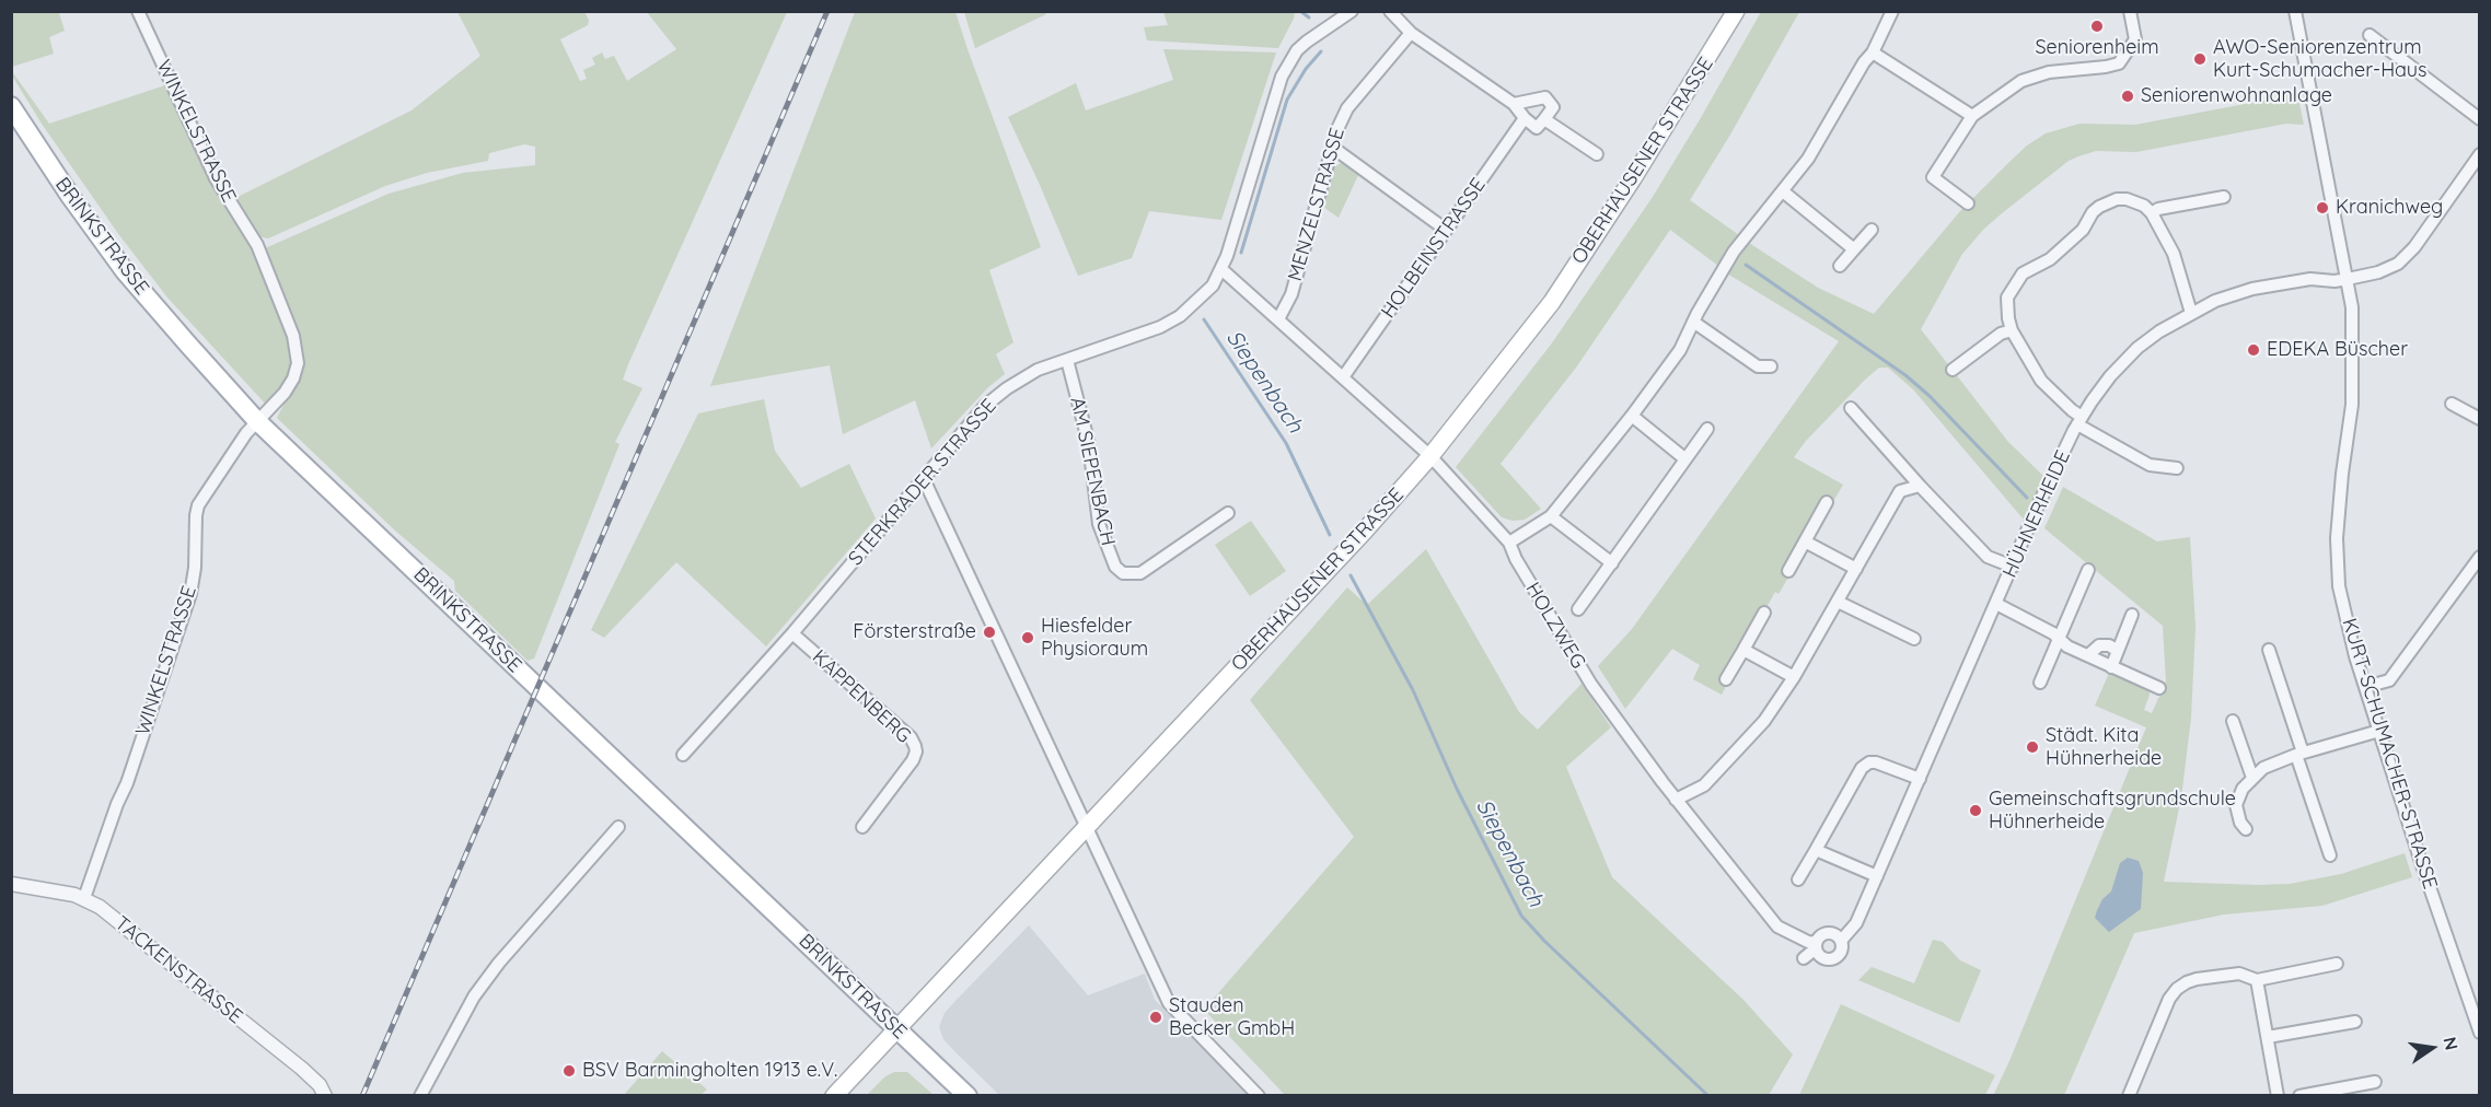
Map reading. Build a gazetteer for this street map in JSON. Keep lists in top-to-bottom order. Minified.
{"streets":{"main road":["OBERHAUSENER STRASSE","BRINKSTRASSE"],"street":["WINKELSTRASSE","MENZELSTRASSE","HOLBEINSTRASSE","AM SIEPENBACH","STERKRADER STRASSE","HÜHNERHEIDE","HOLZWEG","KAPPENBERG","KURT-SCHUMACHER-STRASSE","TACKENSTRASSE"]},"crossings":[["WINKELSTRASSE","BRINKSTRASSE"],["WINKELSTRASSE","TACKENSTRASSE"],["OBERHAUSENER STRASSE","BRINKSTRASSE"],["OBERHAUSENER STRASSE","HOLZWEG"],["MENZELSTRASSE","HOLZWEG"],["HOLBEINSTRASSE","HOLZWEG"],["AM SIEPENBACH","STERKRADER STRASSE"],["STERKRADER STRASSE","HOLZWEG"],["STERKRADER STRASSE","KAPPENBERG"],["HÜHNERHEIDE","HOLZWEG"],["HÜHNERHEIDE","KURT-SCHUMACHER-STRASSE"]],"water":["Siepenbach"],"places":["Seniorenheim","AWO-Seniorenzentrum Kurt-Schumacher-Haus","Seniorenwohnanlage","Kranichweg","EDEKA Büscher","Försterstraße","Hiesfelder Physioraum","Städt. Kita Hühnerheide","Gemeinschaftsgrundschule Hühnerheide","Stauden Becker GmbH","BSV Barmingholten 1913 e.V."],"north":"right"}
